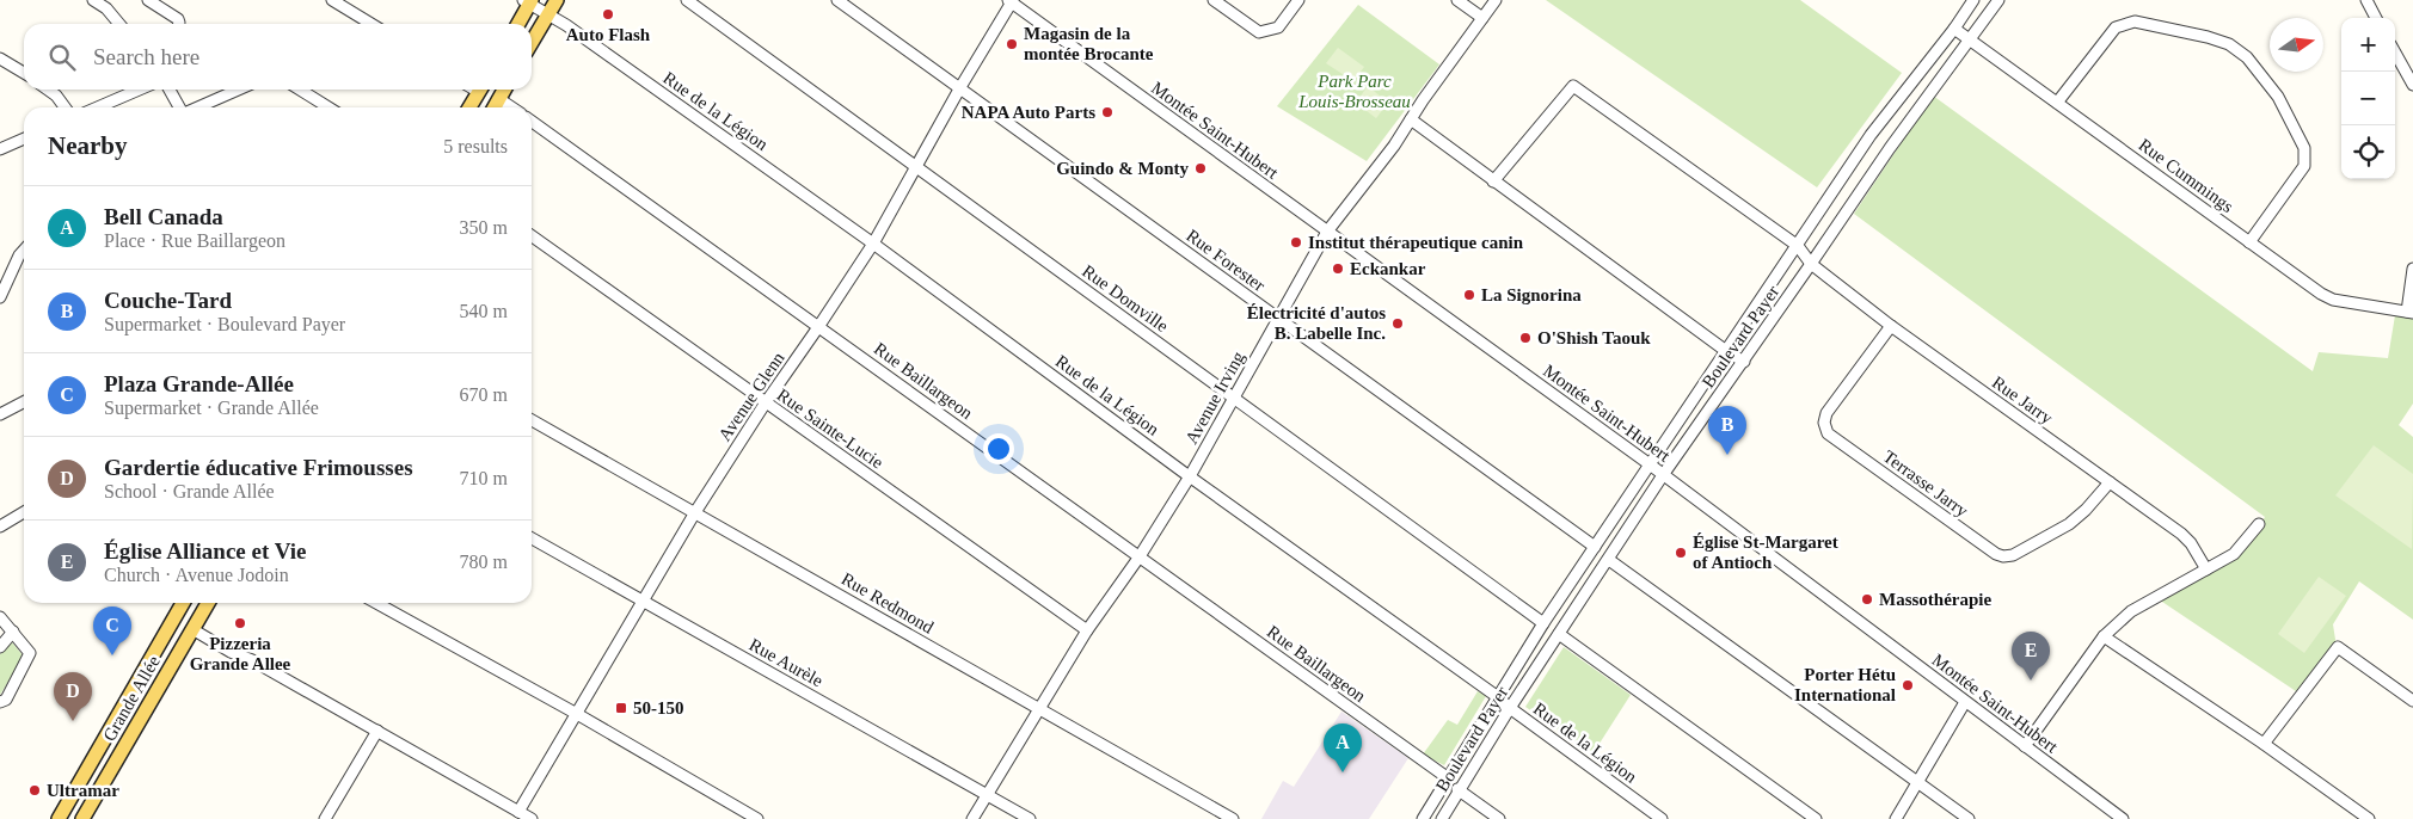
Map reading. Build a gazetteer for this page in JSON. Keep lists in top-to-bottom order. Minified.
{"streets":{"main road":["Grande Allée"],"street":["Rue de la Légion","Montée Saint-Hubert","Rue Cummings","Rue Forester","Rue Domville","Boulevard Payer","Rue Baillargeon","Avenue Glenn","Avenue Irving","Rue Jarry","Rue Sainte-Lucie","Terrasse Jarry","Rue Redmond","Rue Aurèle"]},"crossings":[["Rue de la Légion","Boulevard Payer"],["Rue de la Légion","Avenue Glenn"],["Rue de la Légion","Avenue Irving"],["Montée Saint-Hubert","Boulevard Payer"],["Montée Saint-Hubert","Avenue Glenn"],["Montée Saint-Hubert","Avenue Irving"],["Rue Cummings","Boulevard Payer"],["Rue Forester","Boulevard Payer"],["Rue Forester","Avenue Glenn"],["Rue Forester","Avenue Irving"],["Rue Domville","Boulevard Payer"],["Rue Domville","Avenue Glenn"],["Rue Domville","Avenue Irving"],["Boulevard Payer","Rue Baillargeon"],["Boulevard Payer","Rue Jarry"],["Rue Baillargeon","Avenue Glenn"],["Rue Baillargeon","Avenue Irving"],["Avenue Glenn","Rue Sainte-Lucie"],["Avenue Glenn","Rue Redmond"],["Avenue Glenn","Rue Aurèle"],["Avenue Irving","Rue Sainte-Lucie"],["Avenue Irving","Rue Redmond"],["Avenue Irving","Rue Aurèle"],["Rue Jarry","Terrasse Jarry"]],"parks":["Park Parc Louis-Brosseau"],"places":{"other":["Auto Flash","Magasin de la montée Brocante","NAPA Auto Parts","Guindo & Monty","Institut thérapeutique canin","Eckankar","La Signorina","Électricité d'autos B. Labelle Inc.","O'Shish Taouk","Église St-Margaret of Antioch","Massothérapie","Pizzeria Grande Allee","Porter Hétu International","Ultramar"],"transit":["50-150"]},"north":"right","page":{"map_buttons":["+","−"],"search":"Search here","heading":["Nearby","5 results"],"list":[{"mark":"A","name":"Bell Canada","note":"Place · Rue Baillargeon","value":"350 m"},{"mark":"B","name":"Couche-Tard","note":"Supermarket · Boulevard Payer","value":"540 m"},{"mark":"C","name":"Plaza Grande-Allée","note":"Supermarket · Grande Allée","value":"670 m"},{"mark":"D","name":"Gardertie éducative Frimousses","note":"School · Grande Allée","value":"710 m"},{"mark":"E","name":"Église Alliance et Vie","note":"Church · Avenue Jodoin","value":"780 m"}],"pins":["B","C","E","D","A"]}}
